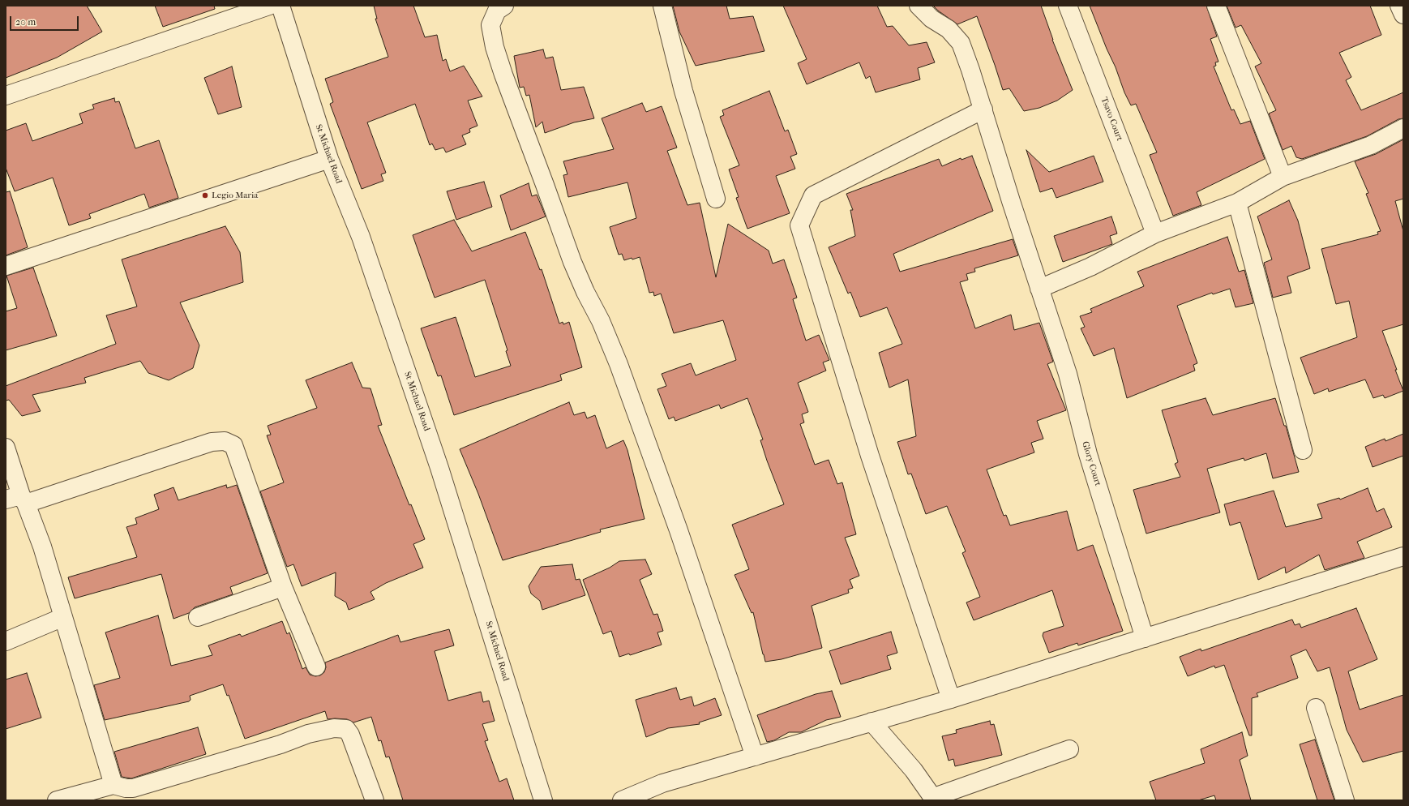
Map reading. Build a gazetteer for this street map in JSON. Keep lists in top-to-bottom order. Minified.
{"streets":{"street":["Tsavo Court","St Michael Road","Glory Court"]},"places":["Legio Maria"],"scale_bar":"20 m"}
